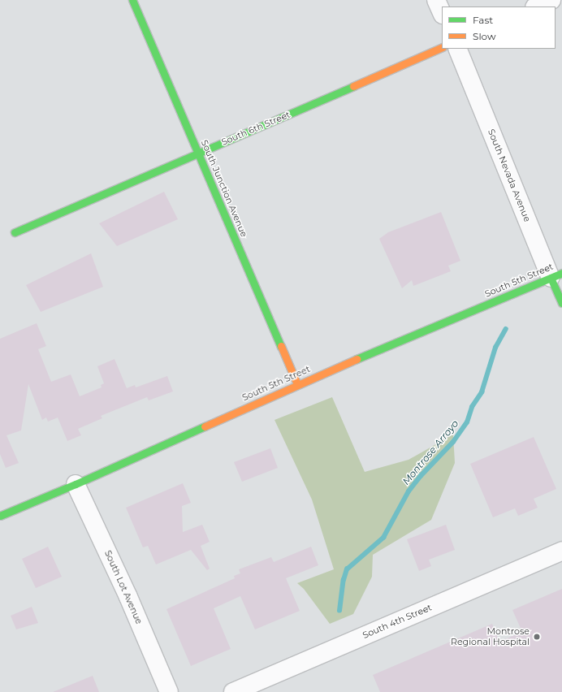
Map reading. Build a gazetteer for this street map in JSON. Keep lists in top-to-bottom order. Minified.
{"streets":{"street":["South 6th Street","South Nevada Avenue","South Junction Avenue","South 5th Street","South Lot Avenue","South 4th Street"]},"crossings":[["South 6th Street","South Junction Avenue"],["South Nevada Avenue","South 5th Street"],["South Junction Avenue","South 5th Street"],["South 5th Street","South Lot Avenue"]],"water":["Montrose Arroyo"],"places":["Montrose Regional Hospital"],"legend":["Fast","Slow"]}
